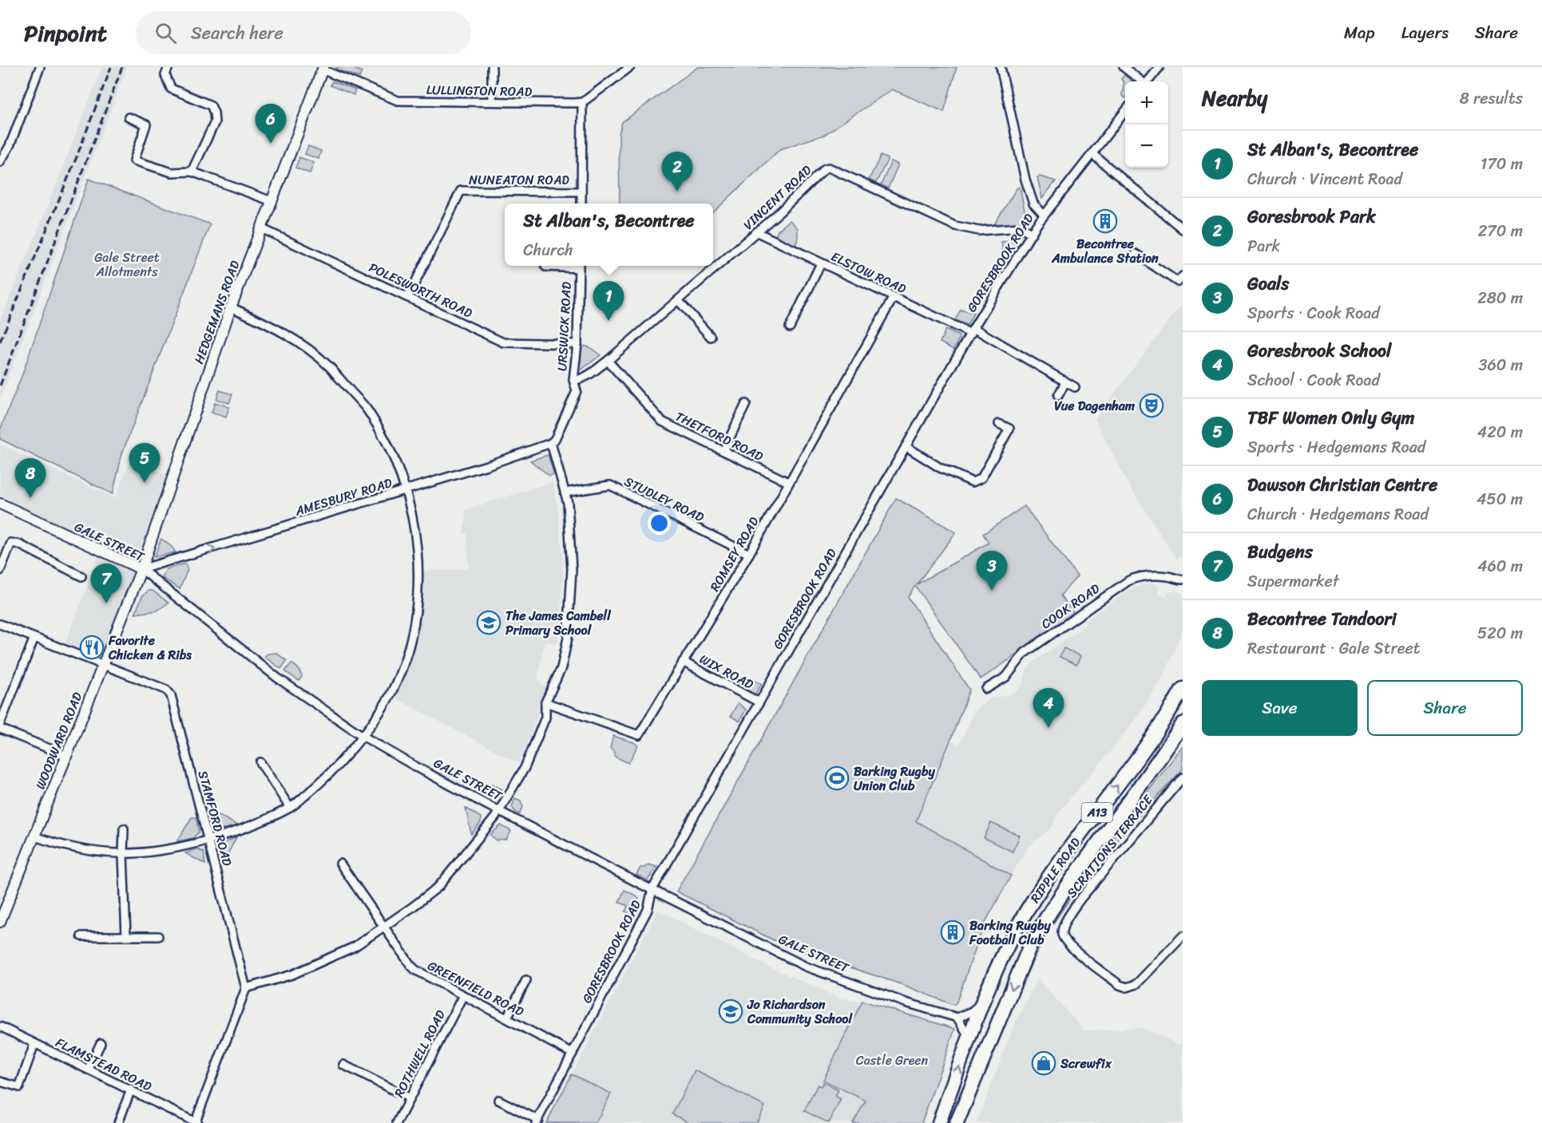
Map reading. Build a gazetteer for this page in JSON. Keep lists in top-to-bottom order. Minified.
{"streets":{"highway":["A13","RIPPLE ROAD"],"street":["LULLINGTON ROAD","NUNEATON ROAD","VINCENT ROAD","GORESBROOK ROAD","ELSTOW ROAD","POLESWORTH ROAD","HEDGEMANS ROAD","URSWICK ROAD","THETFORD ROAD","AMESBURY ROAD","STUDLEY ROAD","GALE STREET","ROMSEY ROAD","COOK ROAD","WIX ROAD","WOODWARD ROAD","STAMFORD ROAD","SCRATTONS TERRACE","GREENFIELD ROAD","ROTHWELL ROAD","FLAMSTEAD ROAD"]},"crossings":[["LULLINGTON ROAD","HEDGEMANS ROAD"],["NUNEATON ROAD","POLESWORTH ROAD"],["VINCENT ROAD","GORESBROOK ROAD"],["VINCENT ROAD","ELSTOW ROAD"],["VINCENT ROAD","URSWICK ROAD"],["VINCENT ROAD","THETFORD ROAD"],["GORESBROOK ROAD","ELSTOW ROAD"],["GORESBROOK ROAD","GALE STREET"],["GORESBROOK ROAD","WIX ROAD"],["GORESBROOK ROAD","GREENFIELD ROAD"],["ELSTOW ROAD","ROMSEY ROAD"],["POLESWORTH ROAD","HEDGEMANS ROAD"],["POLESWORTH ROAD","URSWICK ROAD"],["HEDGEMANS ROAD","AMESBURY ROAD"],["HEDGEMANS ROAD","GALE STREET"],["HEDGEMANS ROAD","WOODWARD ROAD"],["URSWICK ROAD","AMESBURY ROAD"],["THETFORD ROAD","ROMSEY ROAD"],["AMESBURY ROAD","GALE STREET"],["AMESBURY ROAD","WOODWARD ROAD"],["STUDLEY ROAD","ROMSEY ROAD"],["GALE STREET","WOODWARD ROAD"],["ROMSEY ROAD","WIX ROAD"],["WOODWARD ROAD","STAMFORD ROAD"],["GREENFIELD ROAD","ROTHWELL ROAD"]],"one_way":["AMESBURY ROAD"],"parks":["Gale Street Allotments","Castle Green"],"places":{"building":["Becontree Ambulance Station","Barking Rugby Football Club"],"theatre":["Vue Dagenham"],"school or university":["The James Cambell Primary School","Jo Richardson Community School"],"restaurant":["Favorite Chicken & Ribs"],"sports":["Barking Rugby Union Club"],"shop":["Screwfix"]},"page":{"header":"Pinpoint","search":"Search here","nav":["Map","Layers","Share"],"heading":["Nearby","8 results"],"map_buttons":["+","−"],"pins":["6","2","1","5","8","3","7","4"],"list":[{"mark":"1","name":"St Alban's, Becontree","note":"Church · Vincent Road","value":"170 m"},{"mark":"2","name":"Goresbrook Park","note":"Park","value":"270 m"},{"mark":"3","name":"Goals","note":"Sports · Cook Road","value":"280 m"},{"mark":"4","name":"Goresbrook School","note":"School · Cook Road","value":"360 m"},{"mark":"5","name":"TBF Women Only Gym","note":"Sports · Hedgemans Road","value":"420 m"},{"mark":"6","name":"Dawson Christian Centre","note":"Church · Hedgemans Road","value":"450 m"},{"mark":"7","name":"Budgens","note":"Supermarket","value":"460 m"},{"mark":"8","name":"Becontree Tandoori","note":"Restaurant · Gale Street","value":"520 m"}],"popup":["St Alban's, Becontree","Church"],"buttons":["Save","Share"]}}
